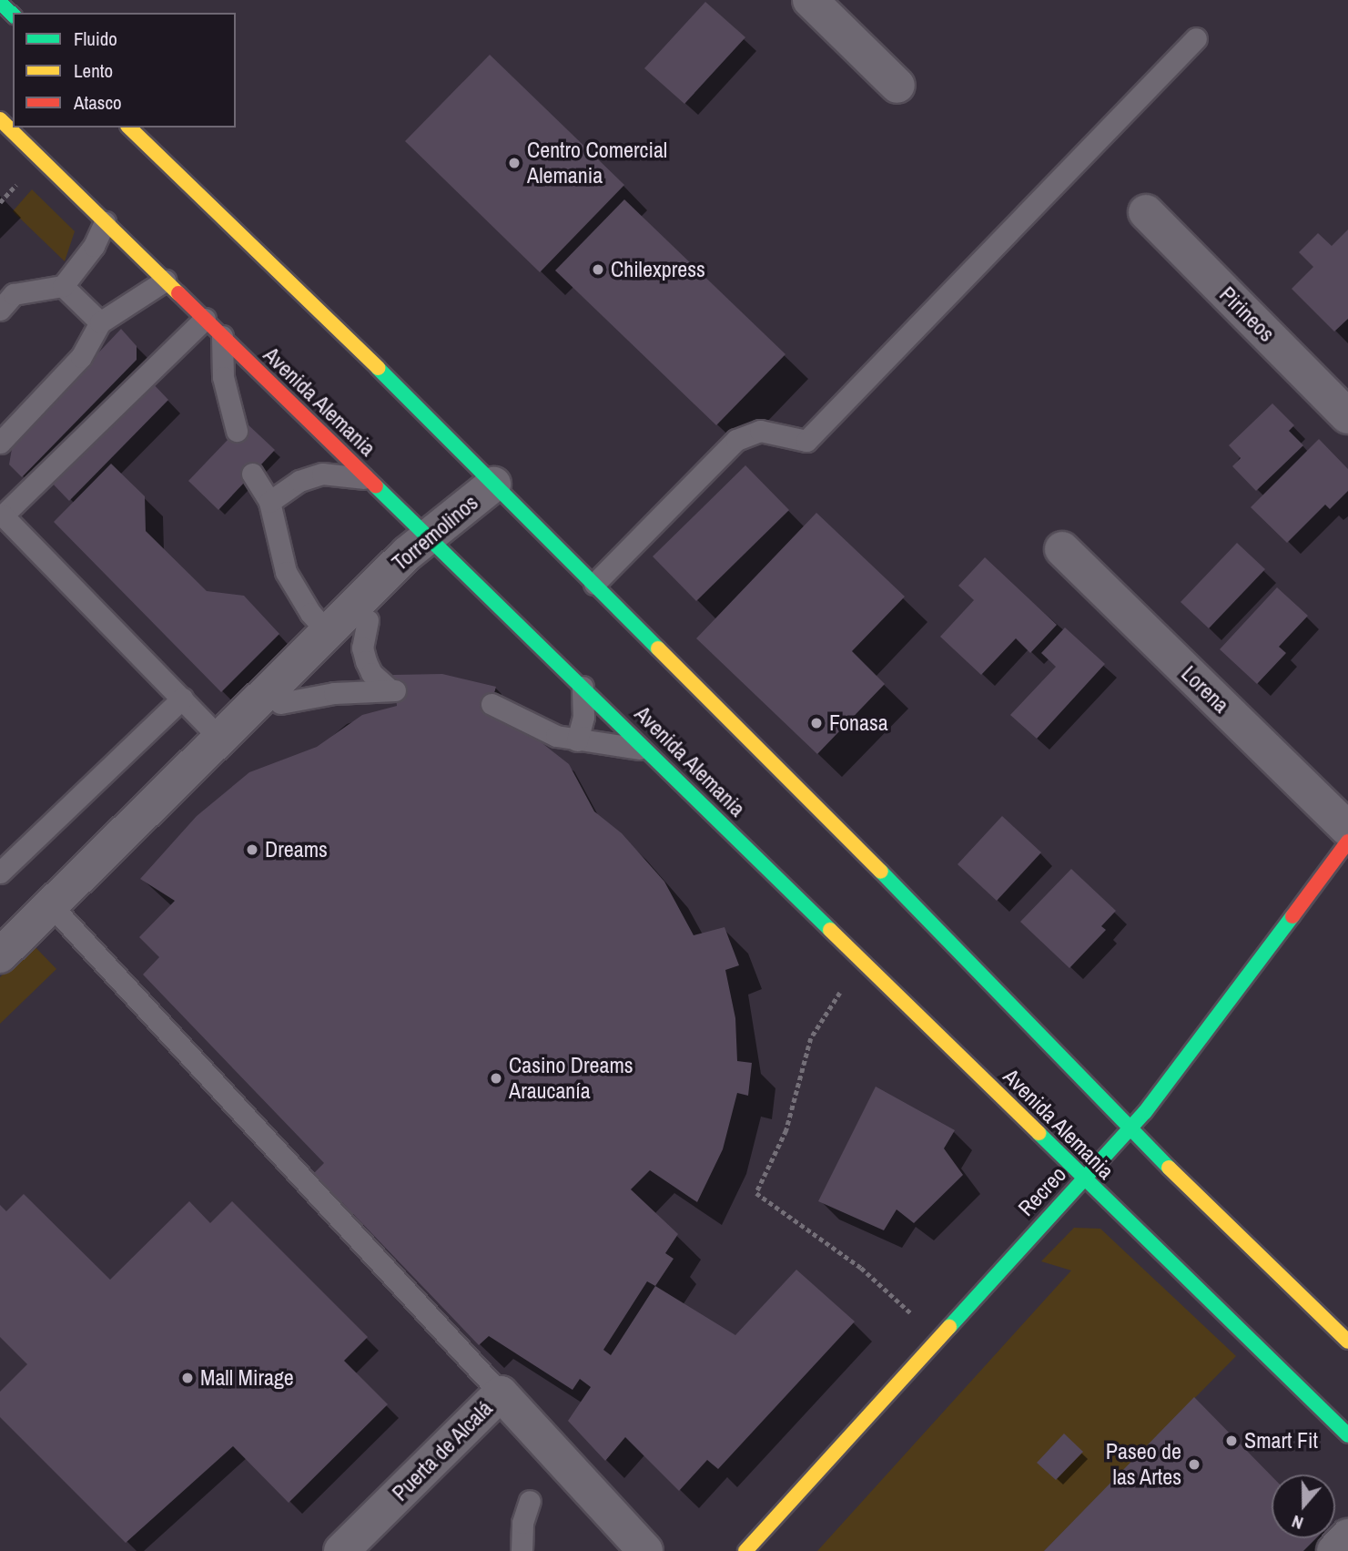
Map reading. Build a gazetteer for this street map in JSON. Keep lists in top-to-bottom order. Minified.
{"streets":{"main road":["Avenida Alemania","Recreo"],"street":["Pirineos","Torremolinos","Lorena","Puerta de Alcalá"]},"crossings":[["Avenida Alemania","Torremolinos"],["Avenida Alemania","Recreo"]],"places":["Centro Comercial Alemania","Chilexpress","Fonasa","Dreams","Casino Dreams Araucanía","Mall Mirage","Smart Fit","Paseo de las Artes"],"legend":["Fluido","Lento","Atasco"],"north":"bottom"}
